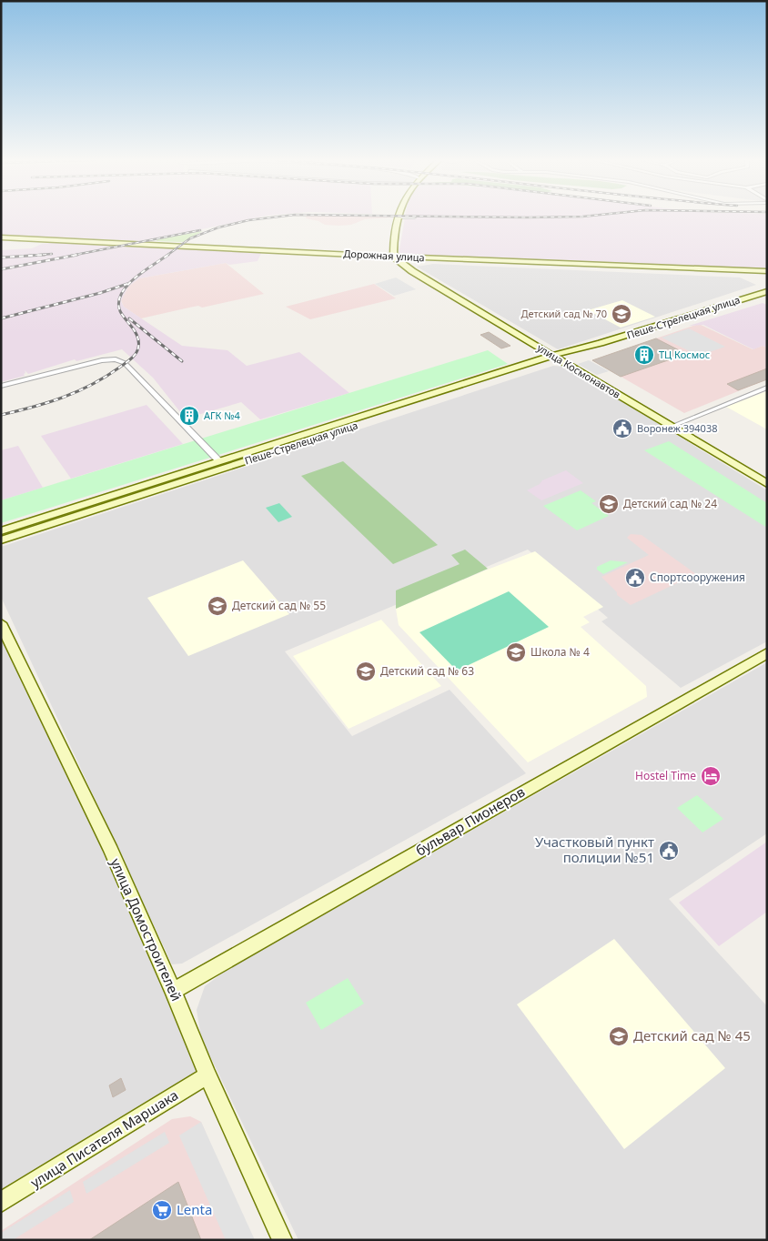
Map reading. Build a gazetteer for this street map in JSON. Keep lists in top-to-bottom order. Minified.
{"streets":{"street":["Дорожная улица","Пеше-Стрелецкая улица","улица Космонавтов","бульвар Пионеров","улица Домостроителей","улица Писателя Маршака"]},"crossings":[["Дорожная улица","улица Космонавтов"],["Пеше-Стрелецкая улица","улица Космонавтов"],["бульвар Пионеров","улица Домостроителей"],["улица Домостроителей","улица Писателя Маршака"]],"places":{"school or university":["Детский сад № 70","Детский сад № 24","Детский сад № 55","Школа № 4","Детский сад № 63","Детский сад № 45"],"building":["ТЦ Космос","АГК №4"],"public building":["Воронеж 394038","Спортсооружения","Участковый пункт полиции №51"],"hotel":["Hostel Time"],"supermarket":["Lenta"]}}
